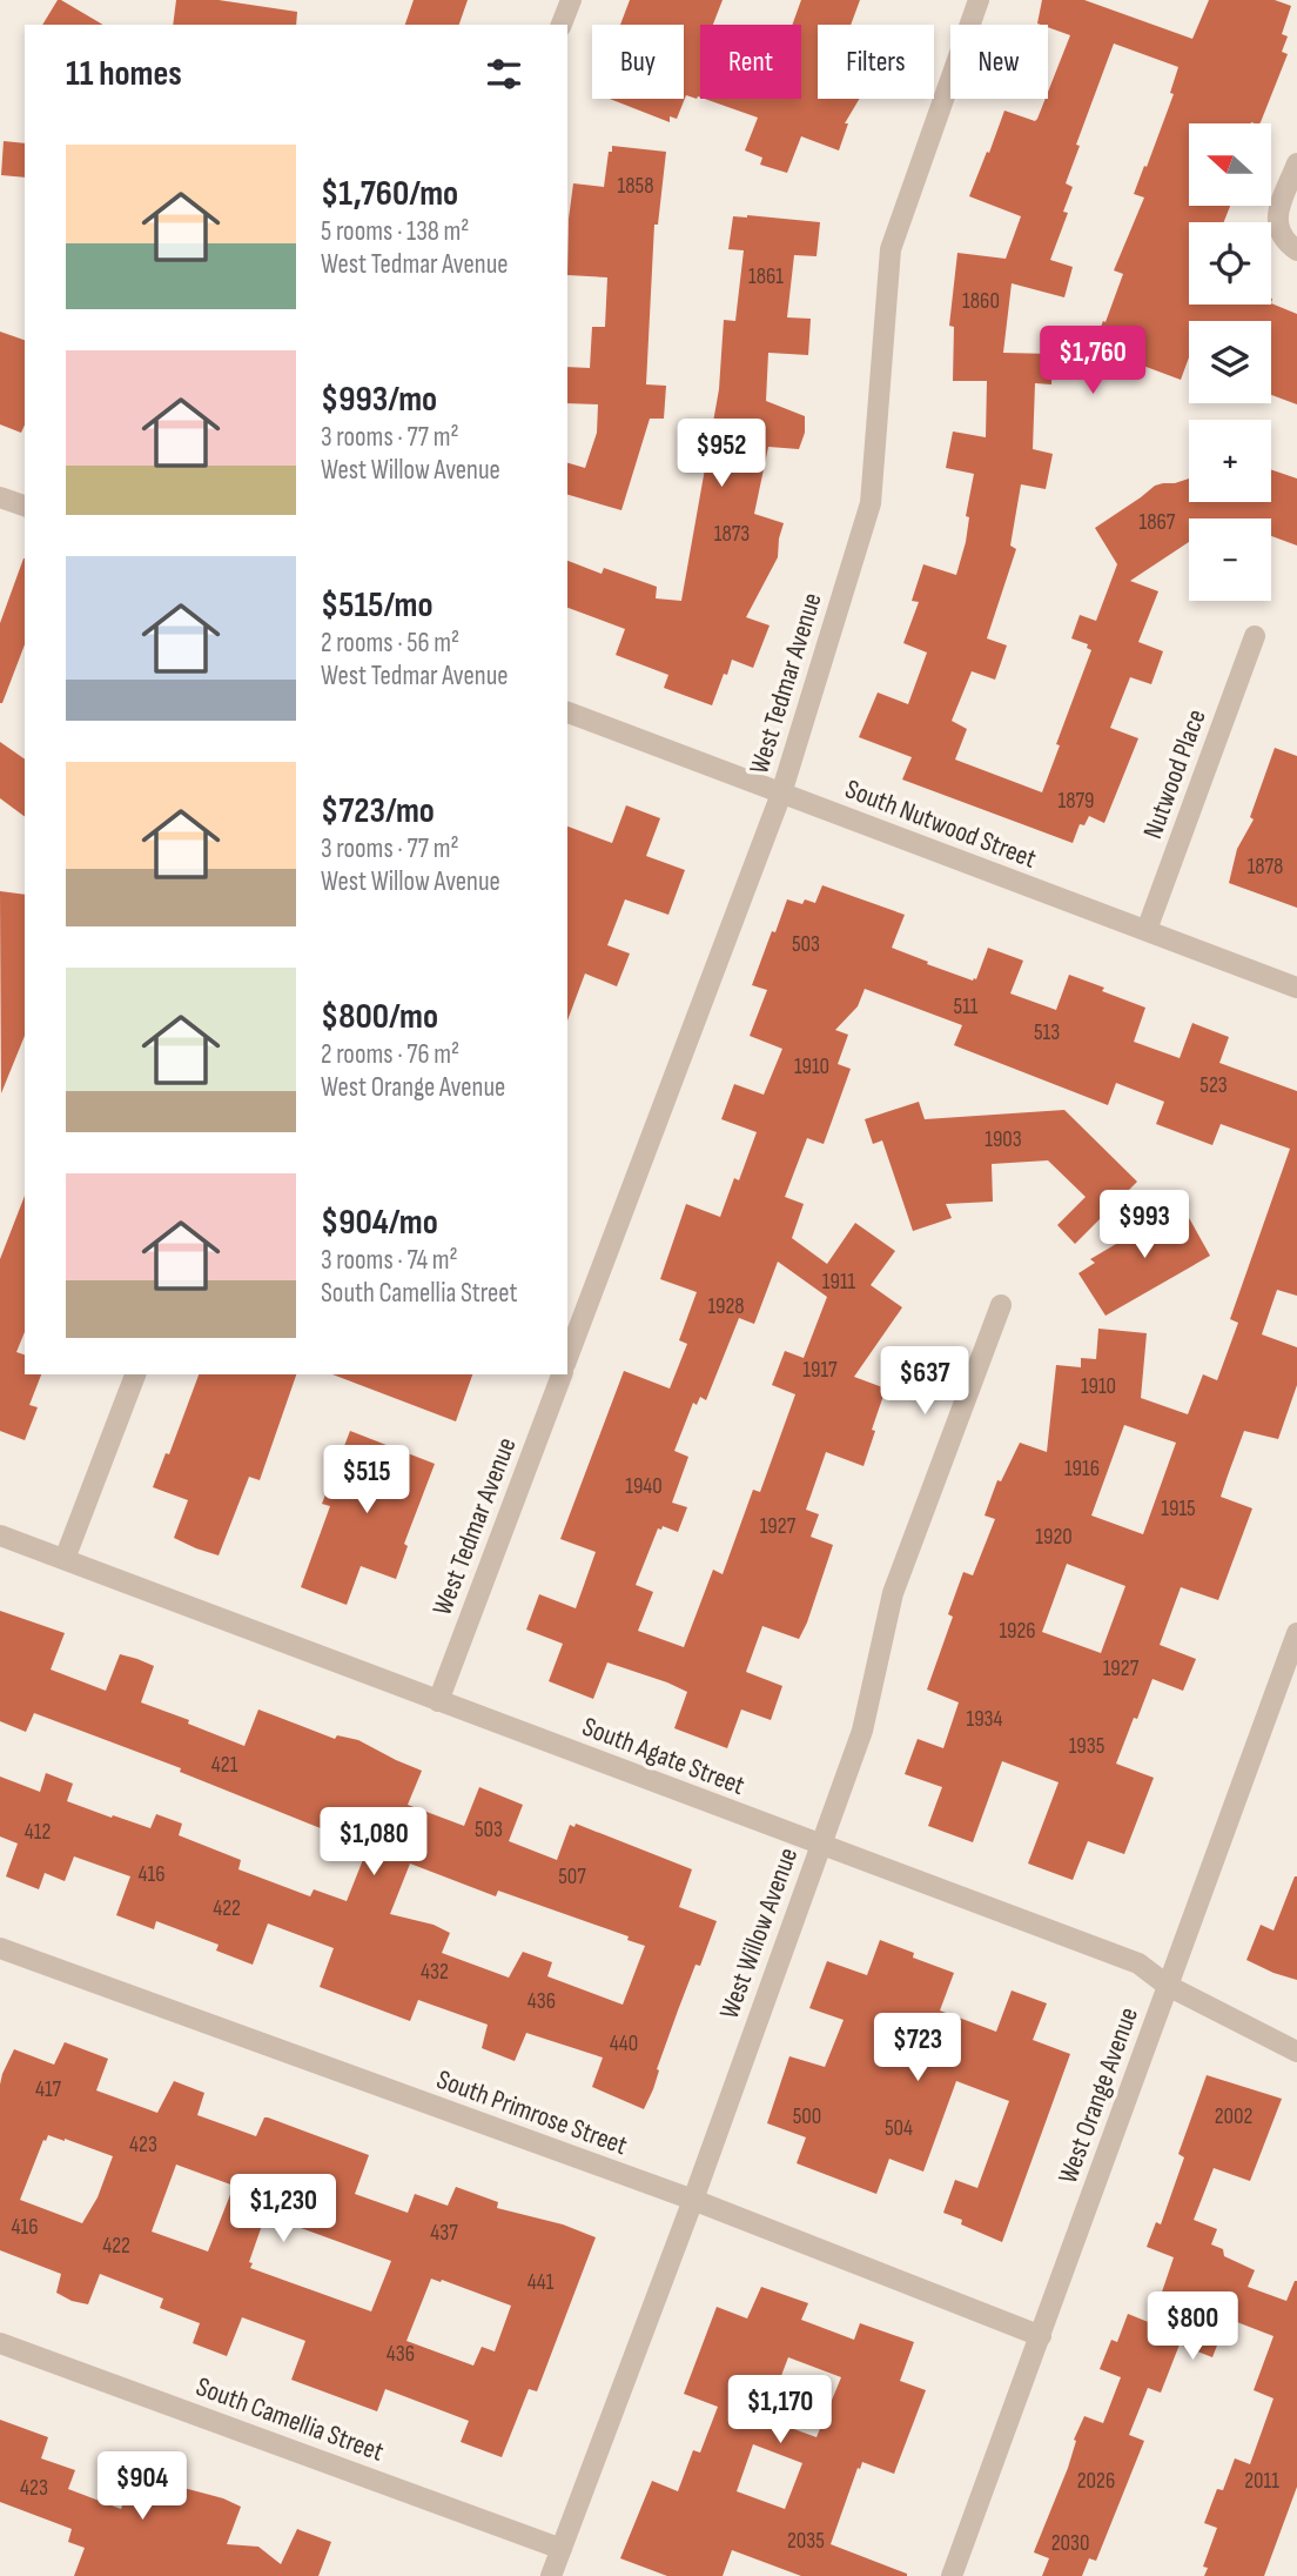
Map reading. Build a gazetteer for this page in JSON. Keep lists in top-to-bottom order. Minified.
{"streets":{"street":["West Tedmar Avenue","Nutwood Place","South Nutwood Street","South Agate Street","West Willow Avenue","West Orange Avenue","South Primrose Street","South Camellia Street"]},"crossings":[["West Tedmar Avenue","South Nutwood Street"],["West Tedmar Avenue","South Agate Street"],["Nutwood Place","South Nutwood Street"],["South Agate Street","West Willow Avenue"],["South Agate Street","West Orange Avenue"],["West Willow Avenue","South Primrose Street"],["West Willow Avenue","South Camellia Street"],["West Orange Avenue","South Primrose Street"]],"house_numbers":["1858","1861","1860","1867","1873","1879","1878","503","511","513","1910","523","1903","1911","1928","1917","1910","1916","1940","1915","1927","1920","1926","1927","1934","1935","421","503","412","416","507","422","432","436","440","417","500","2002","504","423","416","437","422","441","436","2026","2011","423","2035","2030"],"north":"left","page":{"chip":["Buy","Rent","Filters","New"],"heading":"11 homes","map_buttons":["+","−"],"list":[{"name":"$1,760/mo","note":"5 rooms · 138 m² · West Tedmar Avenue"},{"name":"$993/mo","note":"3 rooms · 77 m² · West Willow Avenue"},{"name":"$515/mo","note":"2 rooms · 56 m² · West Tedmar Avenue"},{"name":"$723/mo","note":"3 rooms · 77 m² · West Willow Avenue"},{"name":"$800/mo","note":"2 rooms · 76 m² · West Orange Avenue"},{"name":"$904/mo","note":"3 rooms · 74 m² · South Camellia Street"}],"price":["$1,760","$952","$993","$637","$515","$1,080","$723","$1,230","$800","$1,170","$904"]}}
